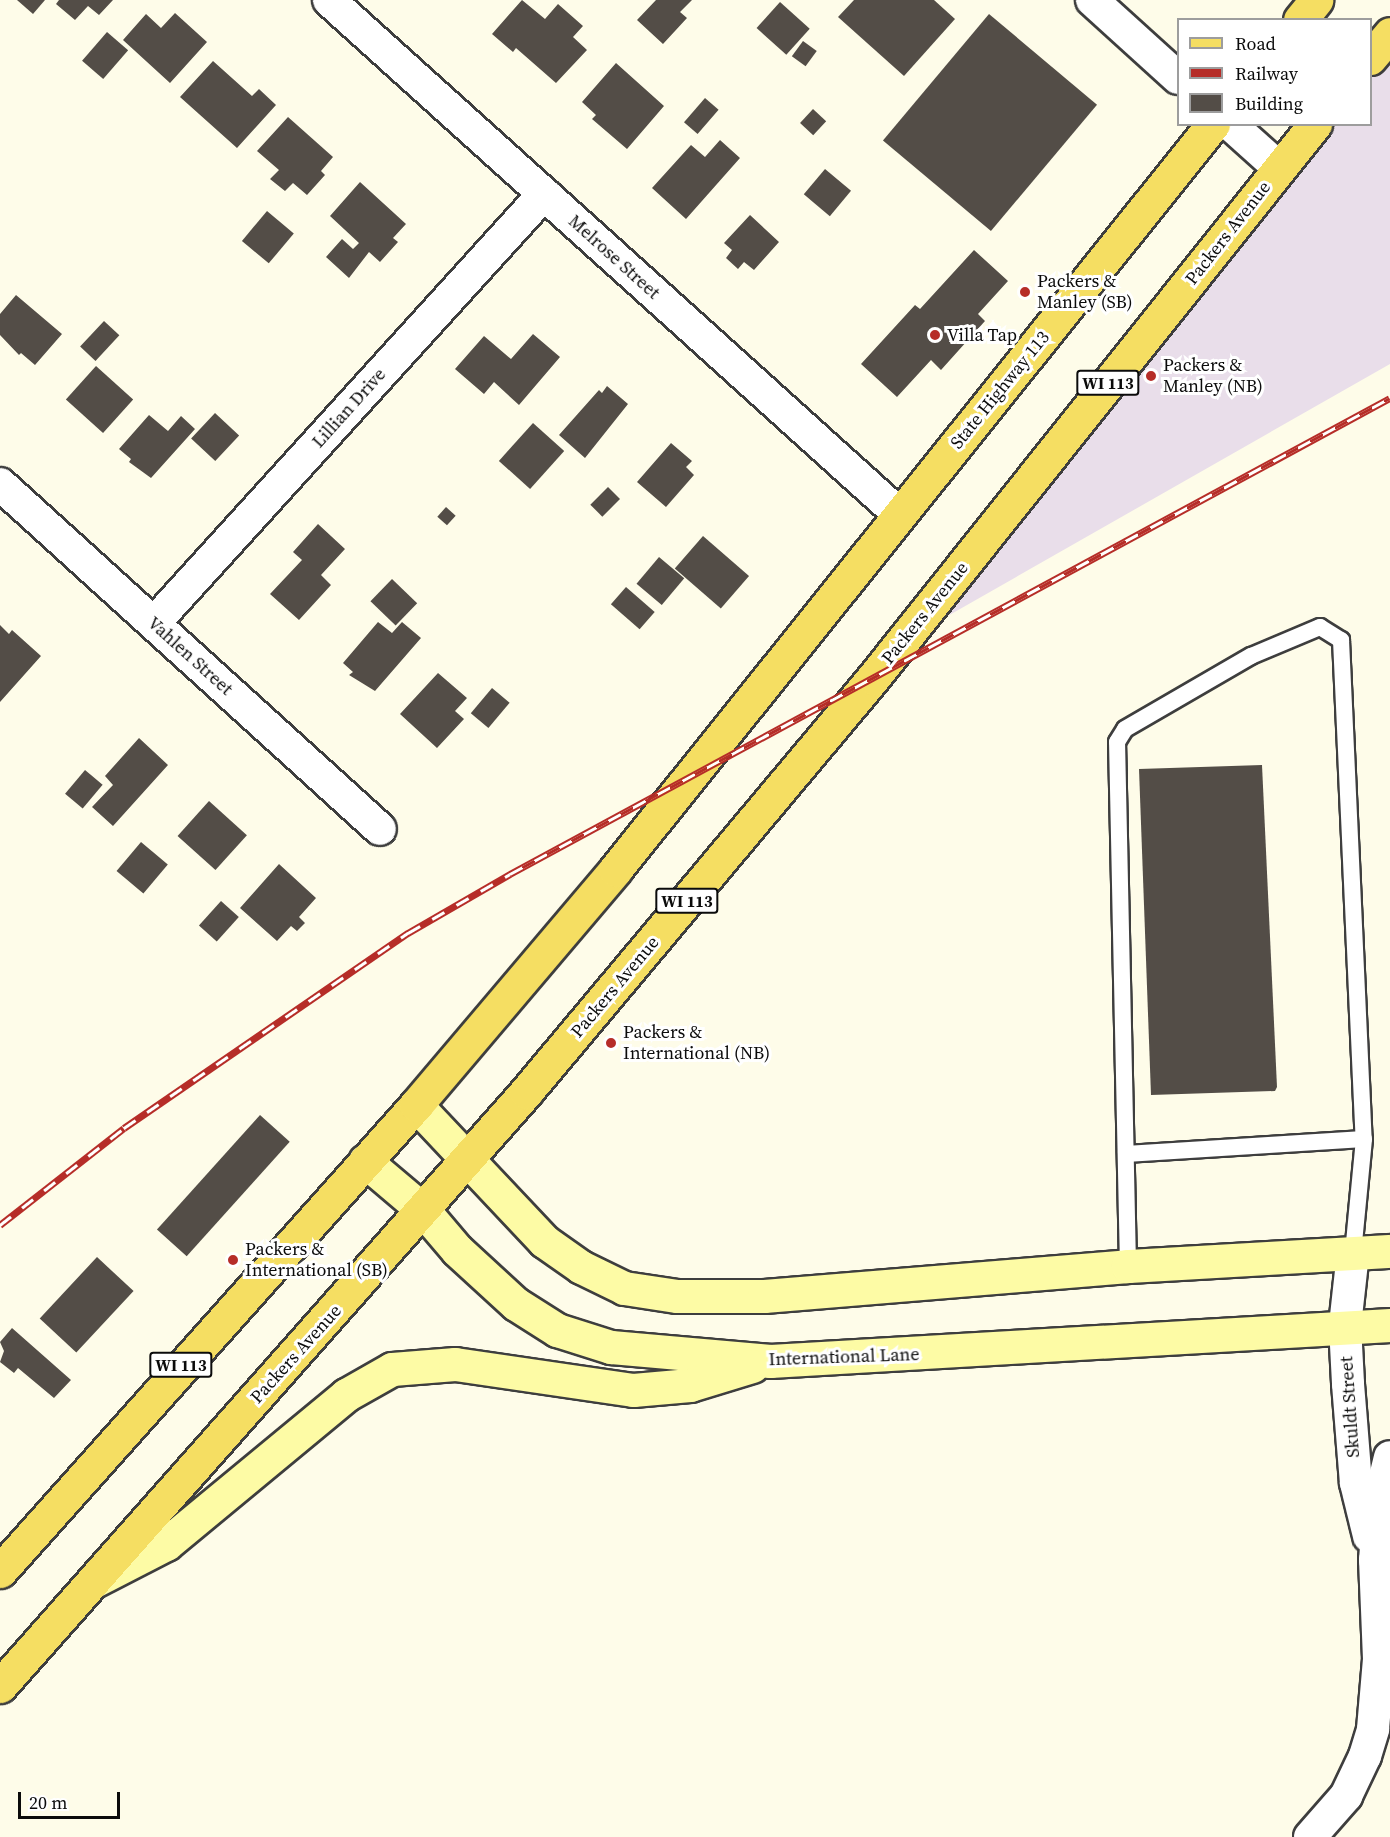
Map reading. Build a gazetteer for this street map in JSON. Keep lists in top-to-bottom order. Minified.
{"streets":{"main road":["Packers Avenue","WI 113","State Highway 113","International Lane"],"street":["Melrose Street","Lillian Drive","Vahlen Street","Skuldt Street"]},"crossings":[["Packers Avenue","International Lane"],["Melrose Street","WI 113"],["Melrose Street","State Highway 113"],["Melrose Street","Lillian Drive"],["WI 113","State Highway 113"],["WI 113","International Lane"],["Lillian Drive","Vahlen Street"],["International Lane","Skuldt Street"]],"places":["Packers & Manley (SB)","Villa Tap","Packers & Manley (NB)","Packers & International (NB)","Packers & International (SB)"],"legend":["Road","Railway","Building"],"scale_bar":"20 m"}
